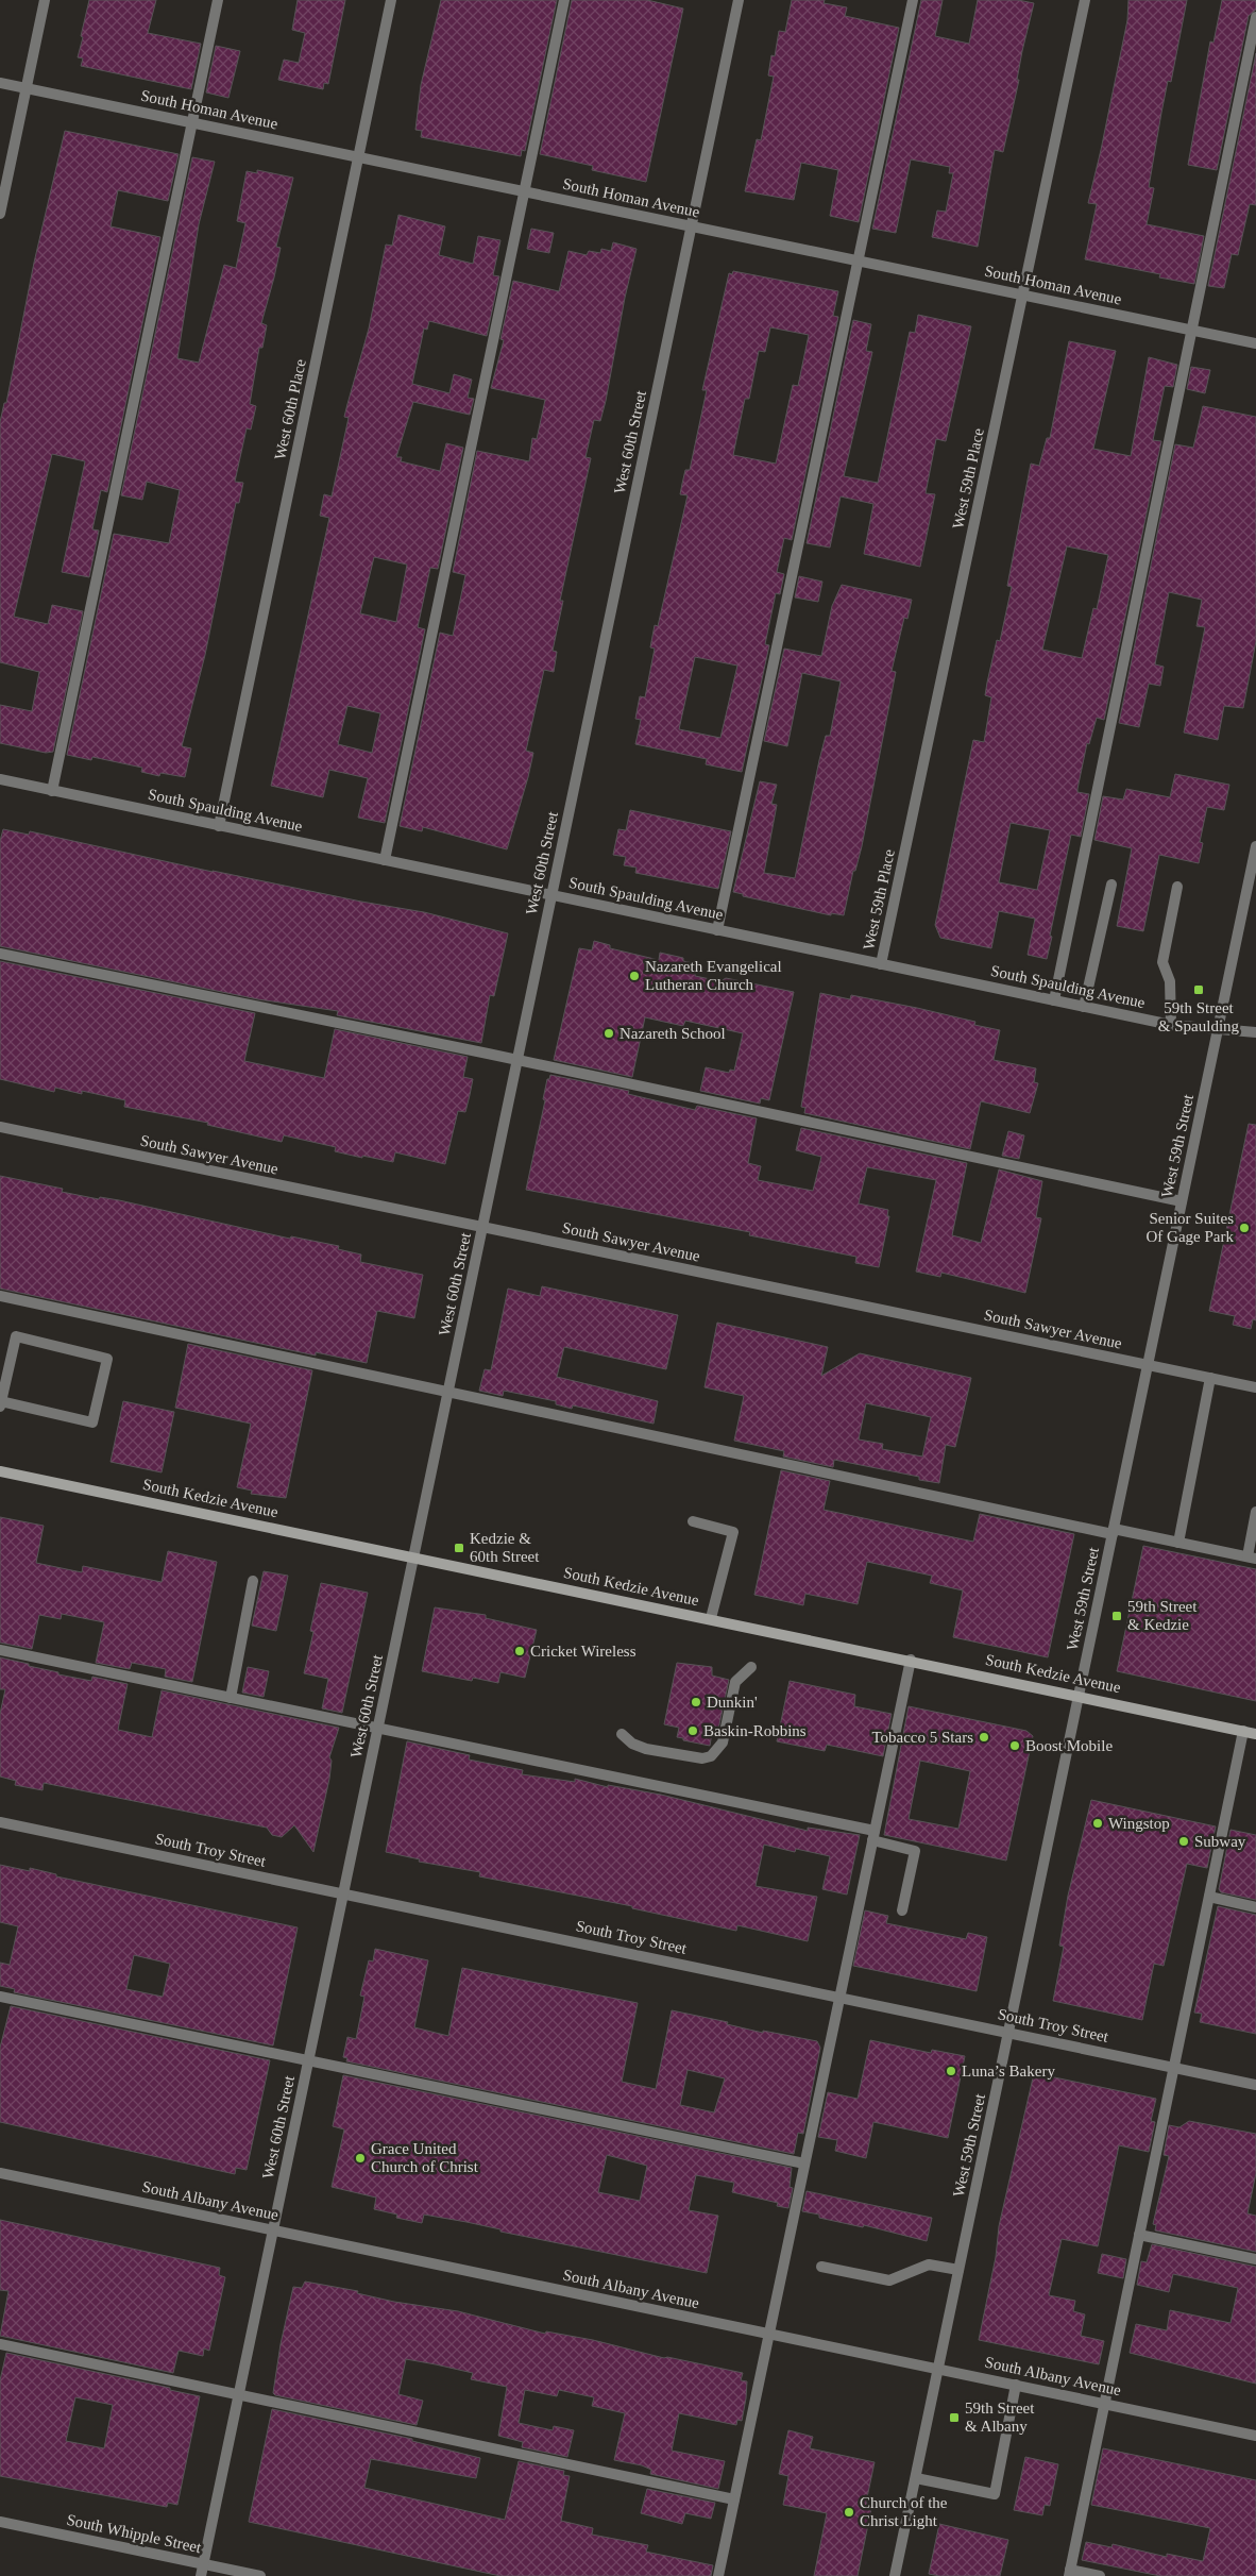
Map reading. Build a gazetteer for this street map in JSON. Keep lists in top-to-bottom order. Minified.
{"streets":{"main road":["South Kedzie Avenue"],"street":["South Homan Avenue","West 60th Place","West 60th Street","West 59th Place","South Spaulding Avenue","West 59th Street","South Sawyer Avenue","South Troy Street","South Albany Avenue","South Whipple Street"]},"crossings":[["South Homan Avenue","West 60th Place"],["South Homan Avenue","West 60th Street"],["South Homan Avenue","West 59th Place"],["West 60th Place","South Spaulding Avenue"],["West 60th Street","South Spaulding Avenue"],["West 60th Street","South Sawyer Avenue"],["West 60th Street","South Kedzie Avenue"],["West 60th Street","South Troy Street"],["West 60th Street","South Albany Avenue"],["West 60th Street","South Whipple Street"],["West 59th Place","South Spaulding Avenue"],["South Spaulding Avenue","West 59th Street"],["West 59th Street","South Sawyer Avenue"],["West 59th Street","South Kedzie Avenue"],["West 59th Street","South Troy Street"],["West 59th Street","South Albany Avenue"]],"places":{"other":["Nazareth Evangelical Lutheran Church","Nazareth School","Senior Suites Of Gage Park","Cricket Wireless","Dunkin'","Baskin-Robbins","Tobacco 5 Stars","Boost Mobile","Wingstop","Subway","Luna’s Bakery","Grace United Church of Christ","Church of the Christ Light"],"transit":["59th Street & Spaulding","Kedzie & 60th Street","59th Street & Kedzie","59th Street & Albany"]}}
